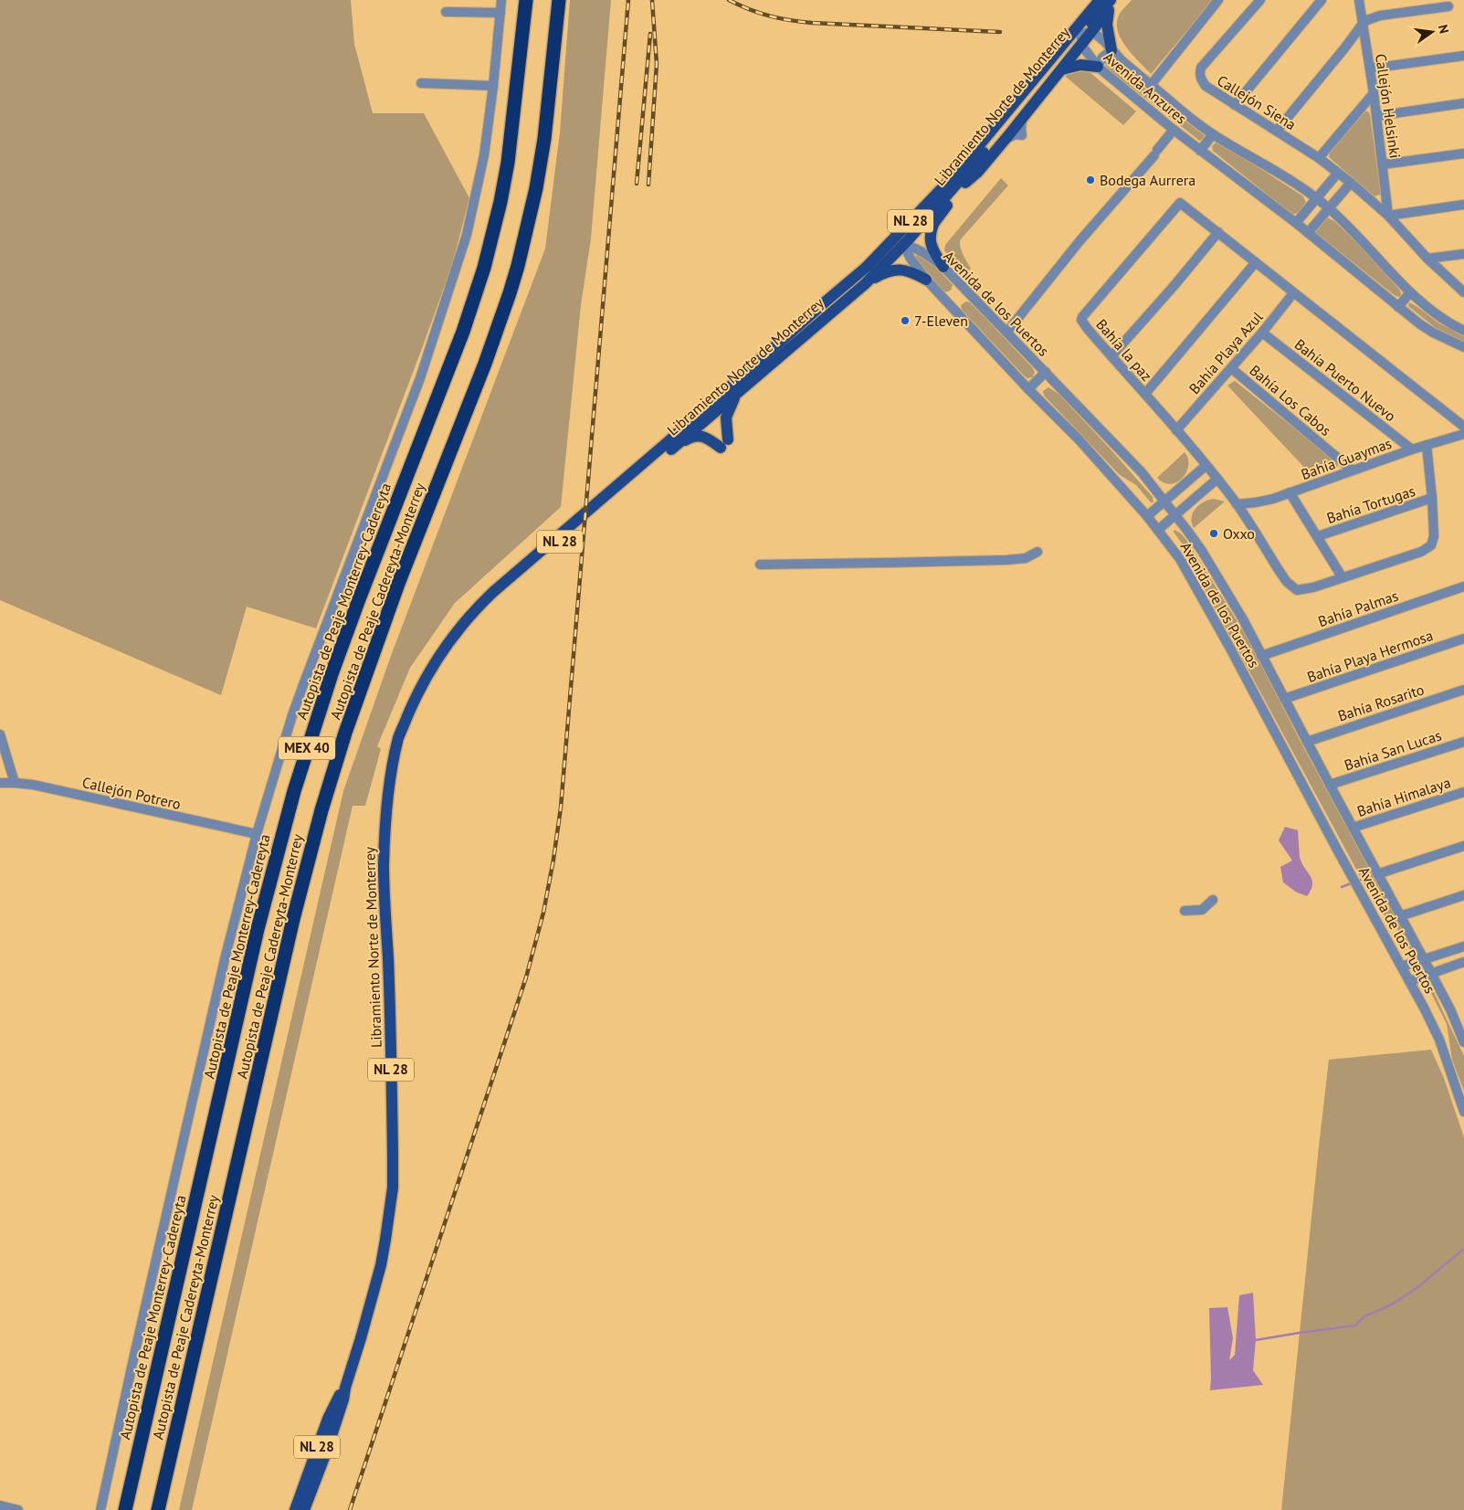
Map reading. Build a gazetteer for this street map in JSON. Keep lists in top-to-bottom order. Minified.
{"streets":{"highway":["Autopista de Peaje Monterrey-Cadereyta","Autopista de Peaje Cadereyta-Monterrey","MEX 40"],"main road":["Libramiento Norte de Monterrey","NL 28"],"street":["Avenida Anzures","Callejón Siena","Callejón Helsinki","Avenida de los Puertos","Bahía la paz","Bahía Playa Azul","Bahía Puerto Nuevo","Bahía Los Cabos","Bahía Guaymas","Bahía Tortugas","Bahía Palmas","Bahía Playa Hermosa","Bahía Rosarito","Bahía San Lucas","Callejón Potrero","Bahía Himalaya"]},"crossings":[["Avenida Anzures","Libramiento Norte de Monterrey"],["Callejón Siena","Callejón Helsinki"],["Libramiento Norte de Monterrey","Avenida de los Puertos"],["Avenida de los Puertos","Bahía Palmas"],["Avenida de los Puertos","Bahía Playa Hermosa"],["Avenida de los Puertos","Bahía Rosarito"],["Avenida de los Puertos","Bahía San Lucas"],["Avenida de los Puertos","Bahía Himalaya"],["Bahía la paz","Bahía Playa Azul"],["Bahía la paz","Bahía Guaymas"],["Bahía la paz","Bahía Tortugas"],["Bahía Playa Azul","Bahía Puerto Nuevo"],["Bahía Playa Azul","Bahía Los Cabos"],["Bahía Puerto Nuevo","Bahía Guaymas"],["Bahía Los Cabos","Bahía Guaymas"]],"places":["Bodega Aurrera","7-Eleven","Oxxo"],"north":"right"}
